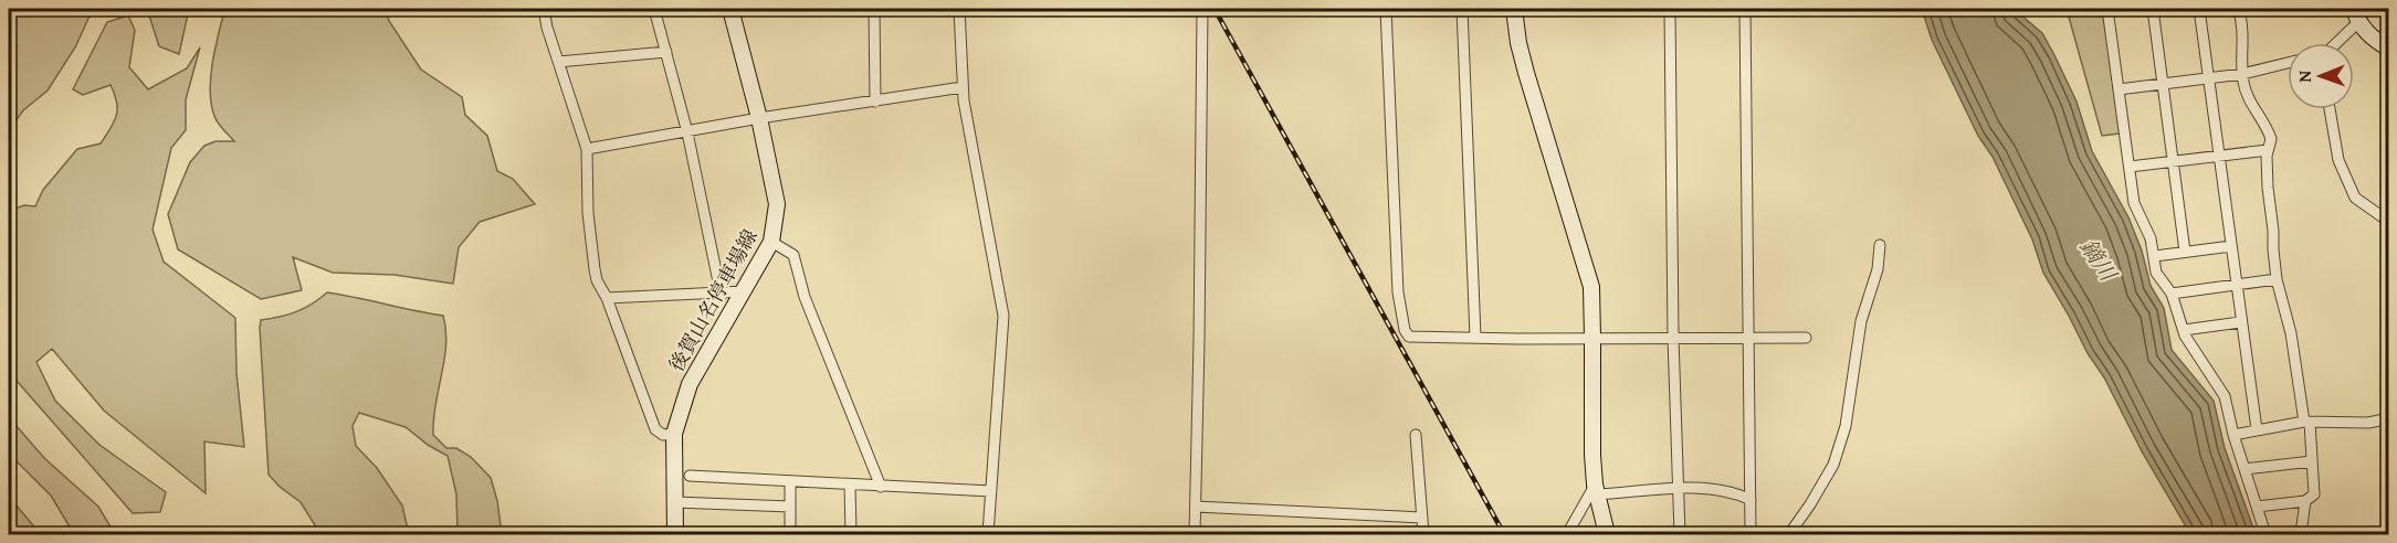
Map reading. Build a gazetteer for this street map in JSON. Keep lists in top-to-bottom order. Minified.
{"streets":{"street":["後賀山名停車場線"]},"water":["鏑川"],"north":"left"}
